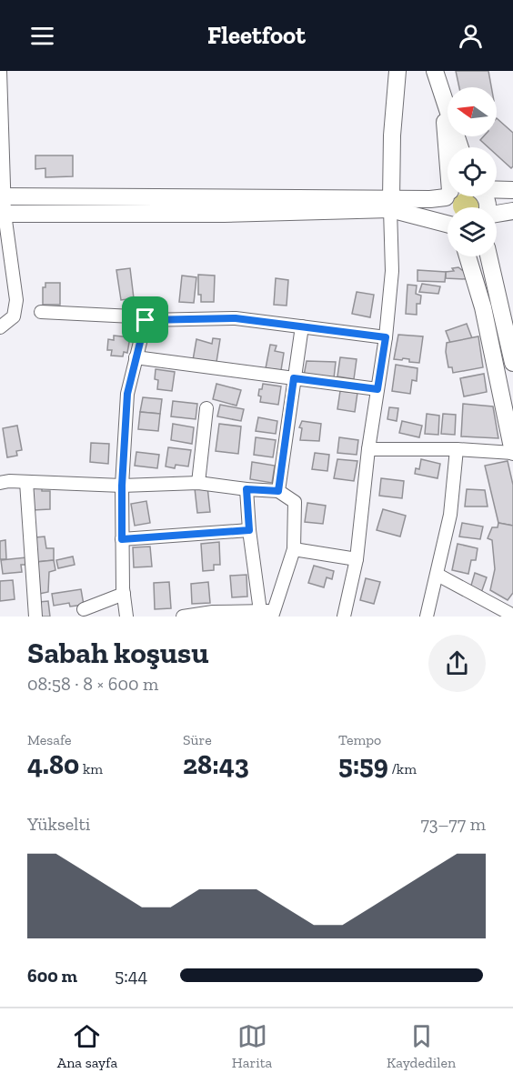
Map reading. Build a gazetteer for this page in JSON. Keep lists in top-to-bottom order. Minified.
{"north":"left","page":{"header":"Fleetfoot","heading":["Sabah koşusu","08:58 · 8 × 600 m"],"stats":[["Mesafe","4.80 km"],["Süre","28:43"],["Tempo","5:59 /km"]],"chart":["Yükselti","73–77 m"],"list":[{"name":"600 m","note":"5:44"}],"tabs":["Ana sayfa","Harita","Kaydedilen"]}}
